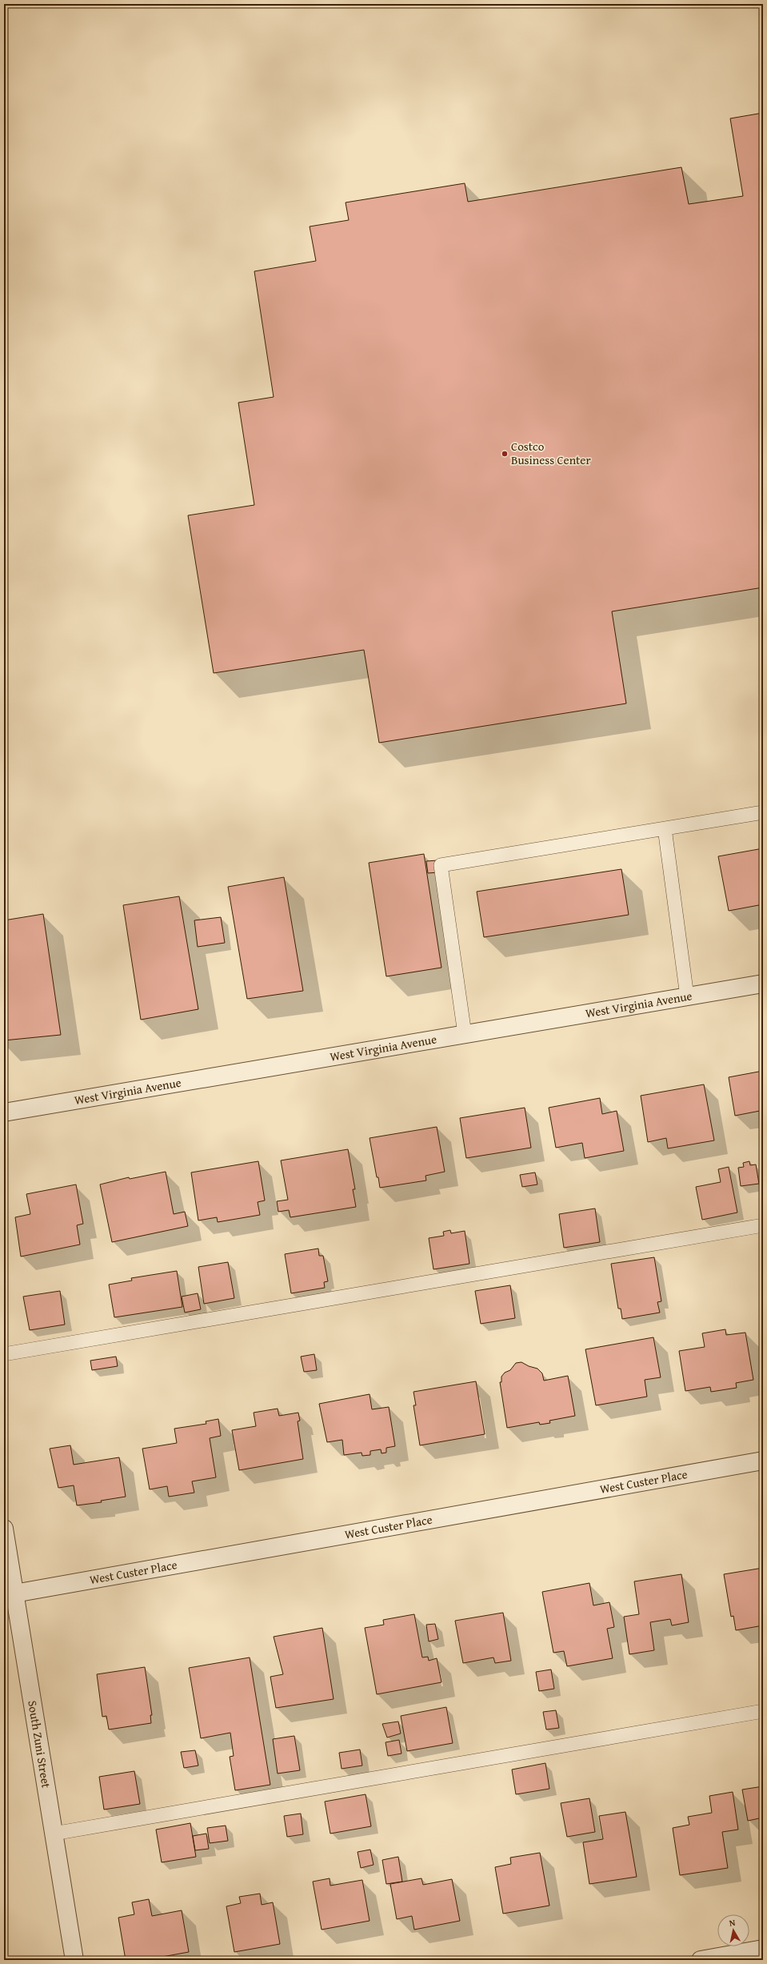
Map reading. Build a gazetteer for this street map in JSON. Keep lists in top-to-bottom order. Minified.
{"streets":{"street":["West Virginia Avenue","West Custer Place","South Zuni Street"]},"crossings":[["West Custer Place","South Zuni Street"]],"places":["Costco Business Center"],"north":"top"}
